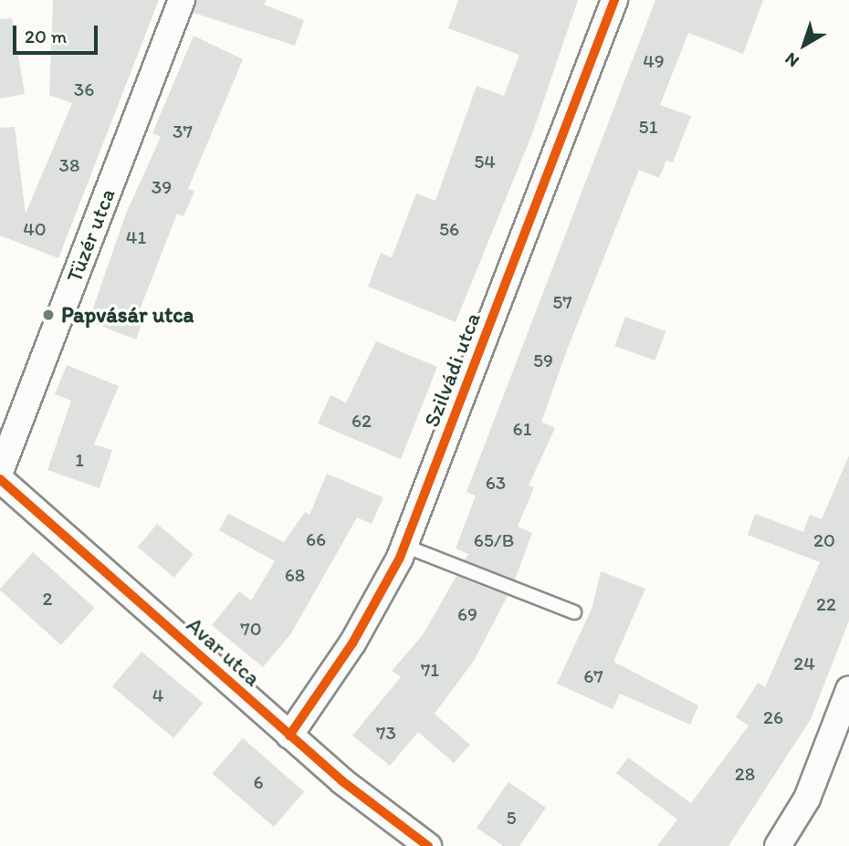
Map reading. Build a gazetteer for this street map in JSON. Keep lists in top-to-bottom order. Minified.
{"streets":{"street":["Tüzér utca","Szilvádi utca","Avar utca"]},"crossings":[["Tüzér utca","Avar utca"],["Szilvádi utca","Avar utca"]],"places":["Papvásár utca"],"house_numbers":["49","36","51","37","54","38","39","40","56","41","57","59","62","61","1","63","66","65/B","20","68","2","22","69","70","24","71","67","4","26","73","28","6","5"],"scale_bar":"20 m","north":"bottom left"}
